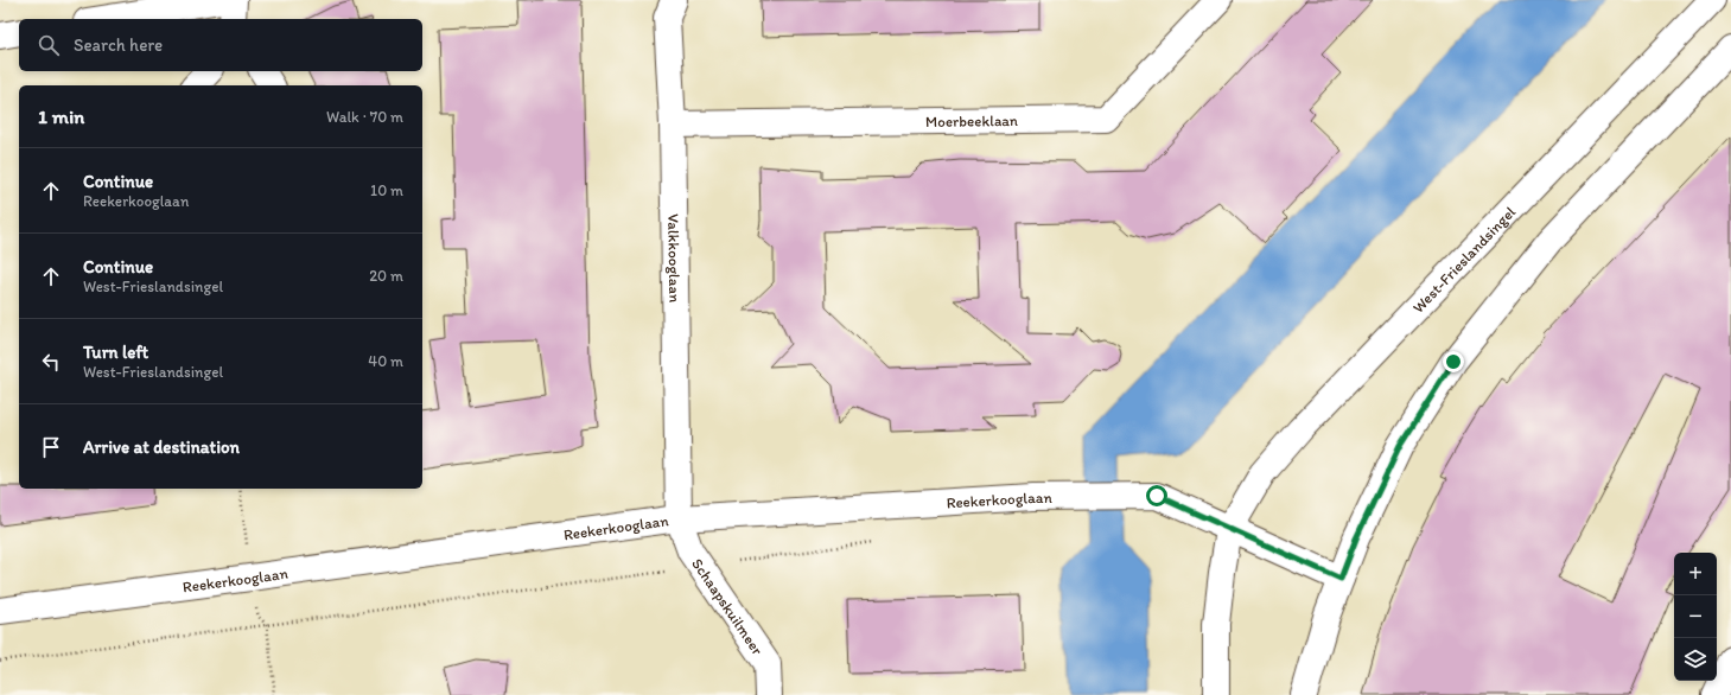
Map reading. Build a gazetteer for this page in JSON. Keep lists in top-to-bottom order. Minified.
{"streets":{"street":["Moerbeeklaan","Valkkooglaan","West-Frieslandsingel","Reekerkooglaan","Schaapskuilmeer"]},"crossings":[["Moerbeeklaan","Valkkooglaan"],["Valkkooglaan","Reekerkooglaan"],["Valkkooglaan","Schaapskuilmeer"],["West-Frieslandsingel","Reekerkooglaan"],["Reekerkooglaan","Schaapskuilmeer"]],"page":{"search":"Search here","heading":["1 min","Walk · 70 m"],"list":[["Continue","Reekerkooglaan","10 m"],["Continue","West-Frieslandsingel","20 m"],["Turn left","West-Frieslandsingel","40 m"],"Arrive at destination"],"map_buttons":["+","−"]}}
